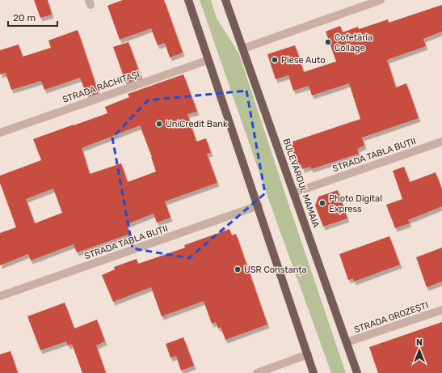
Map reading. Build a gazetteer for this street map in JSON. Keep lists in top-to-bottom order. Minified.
{"streets":{"main road":["BULEVARDUL MAMAIA"],"street":["STRADA RĂCHITAȘI","STRADA TABLA BUȚII","STRADA GROZEȘTI"]},"crossings":[["STRADA TABLA BUȚII","BULEVARDUL MAMAIA"],["BULEVARDUL MAMAIA","STRADA GROZEȘTI"]],"places":["Cofetăria Collage","Piese Auto","UniCredit Bank","Photo Digital Express","USR Constanța"],"scale_bar":"20 m","north":"top"}
